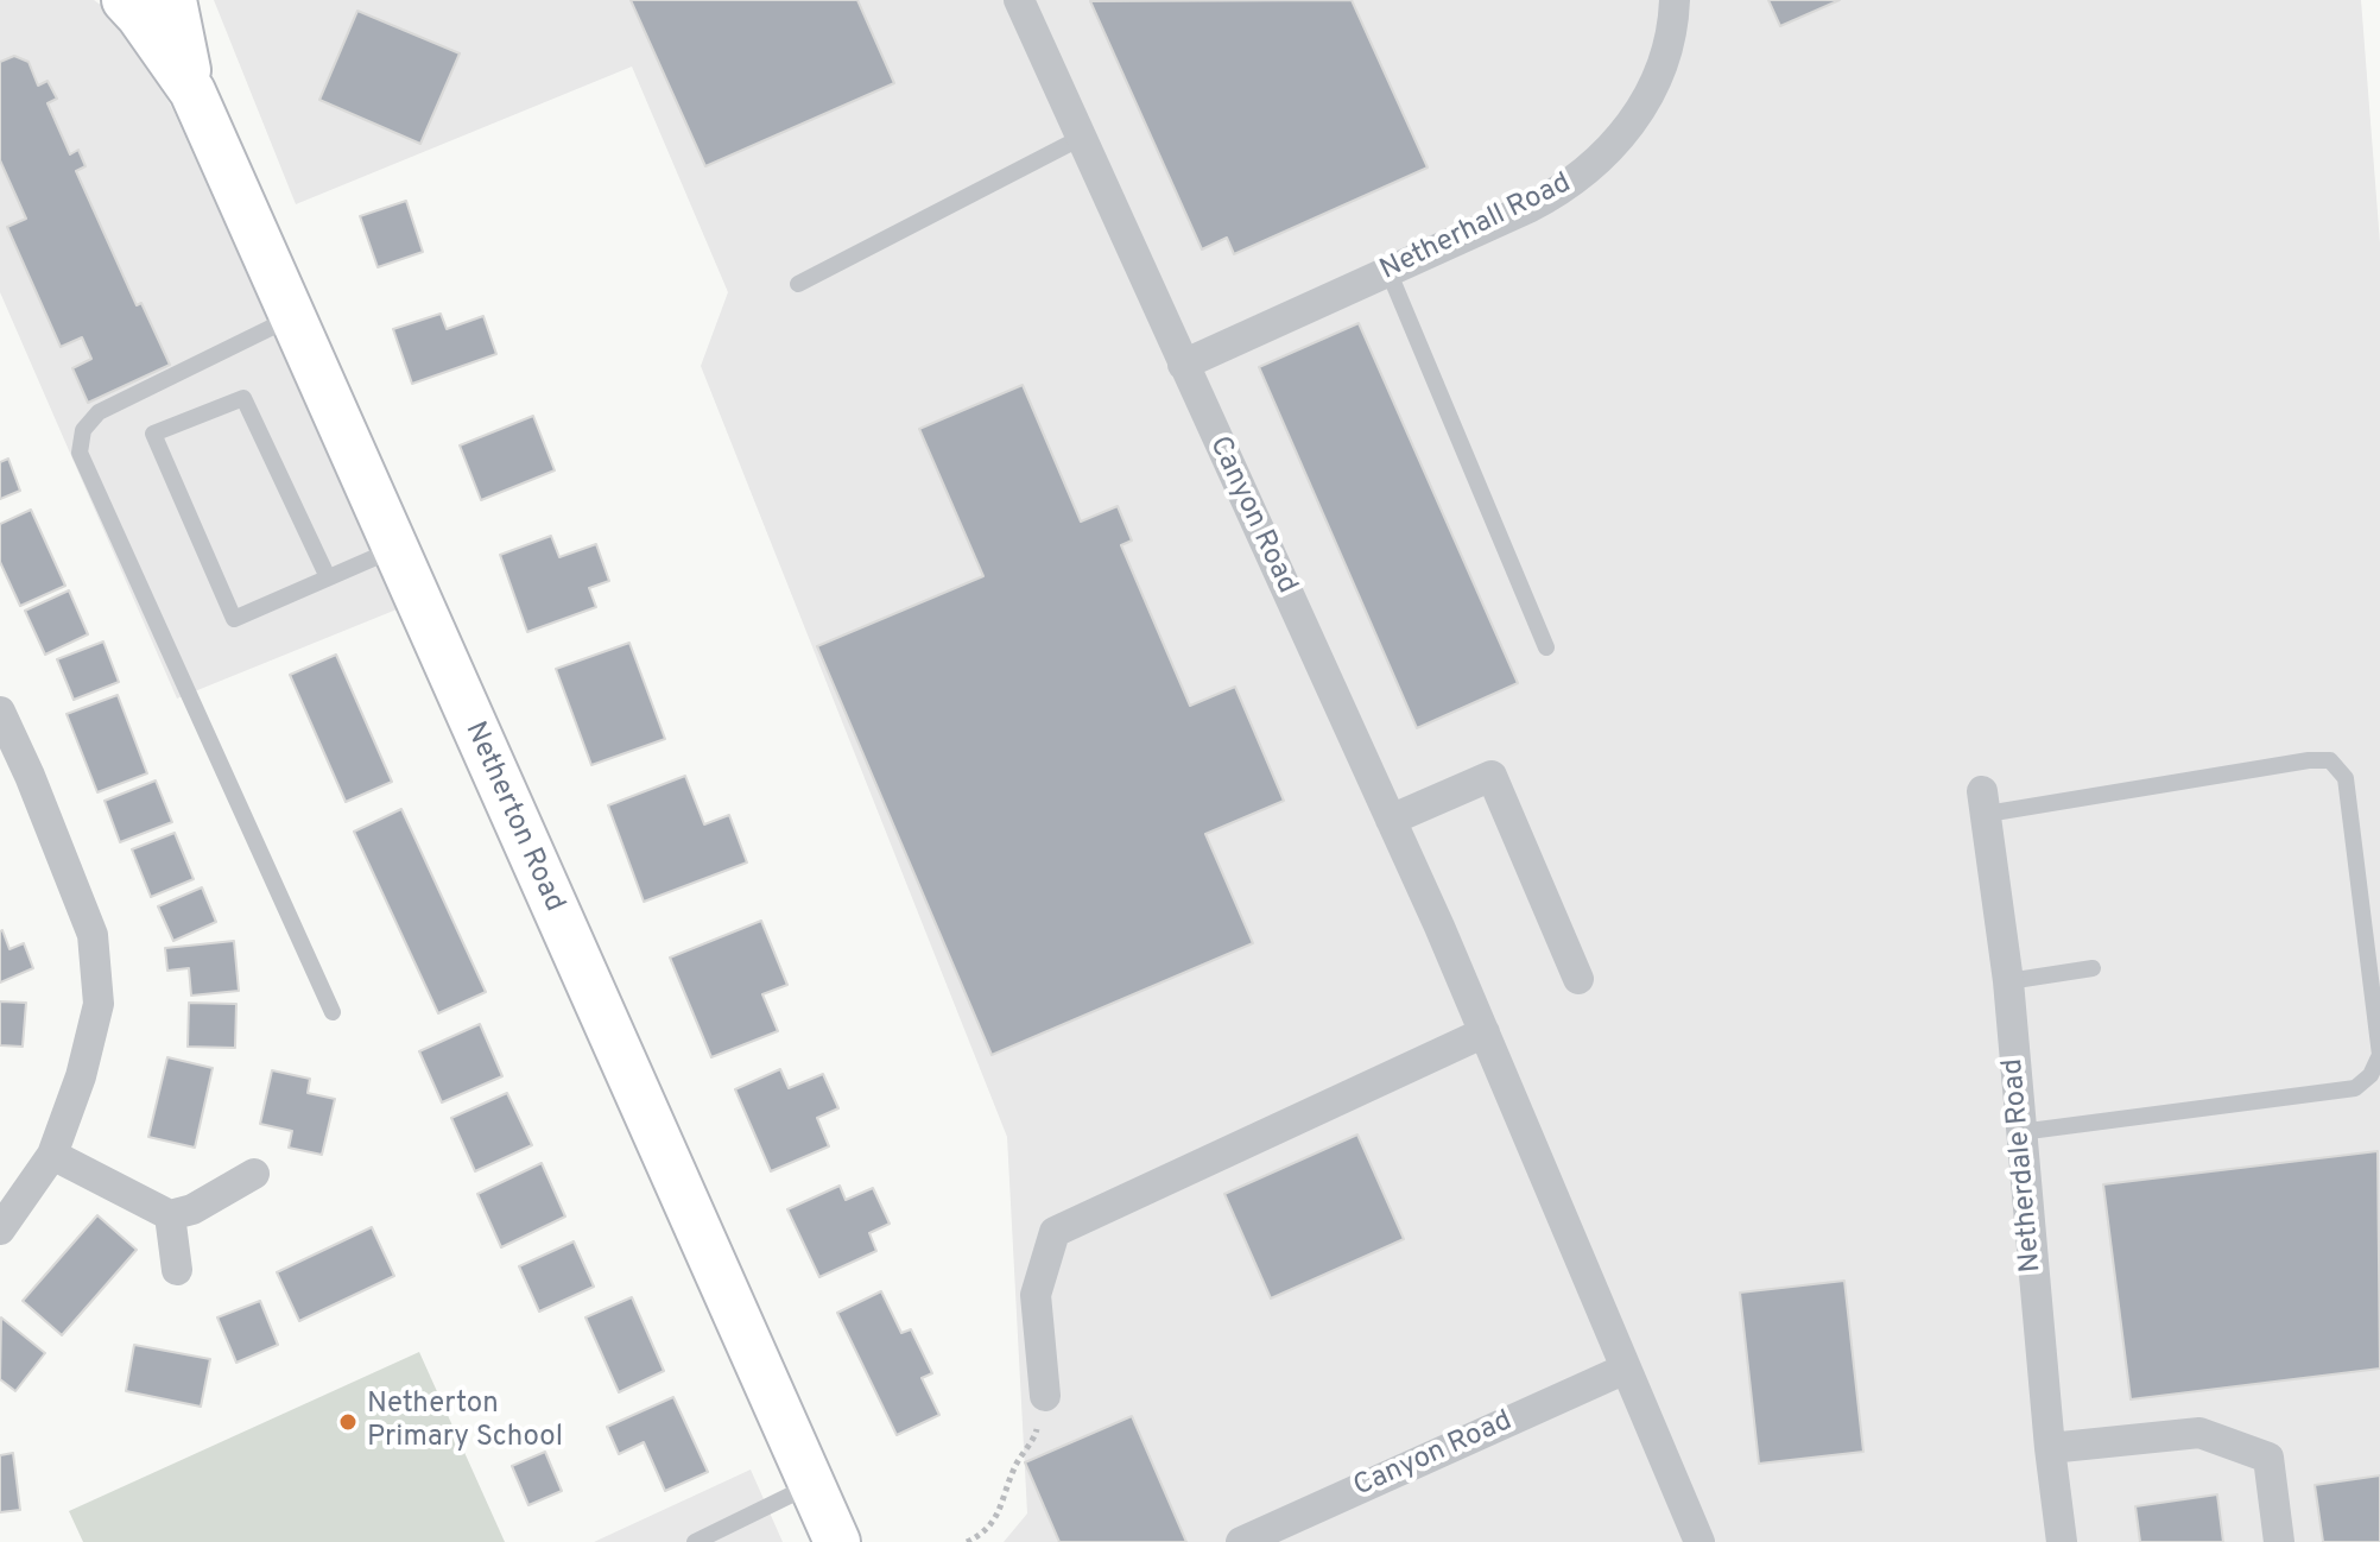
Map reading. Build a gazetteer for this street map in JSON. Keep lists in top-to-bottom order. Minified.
{"streets":{"main road":["Netherton Road"],"street":["Netherhall Road","Canyon Road","Netherdale Road"]},"crossings":[["Netherhall Road","Canyon Road"]],"places":["Netherton Primary School"]}
